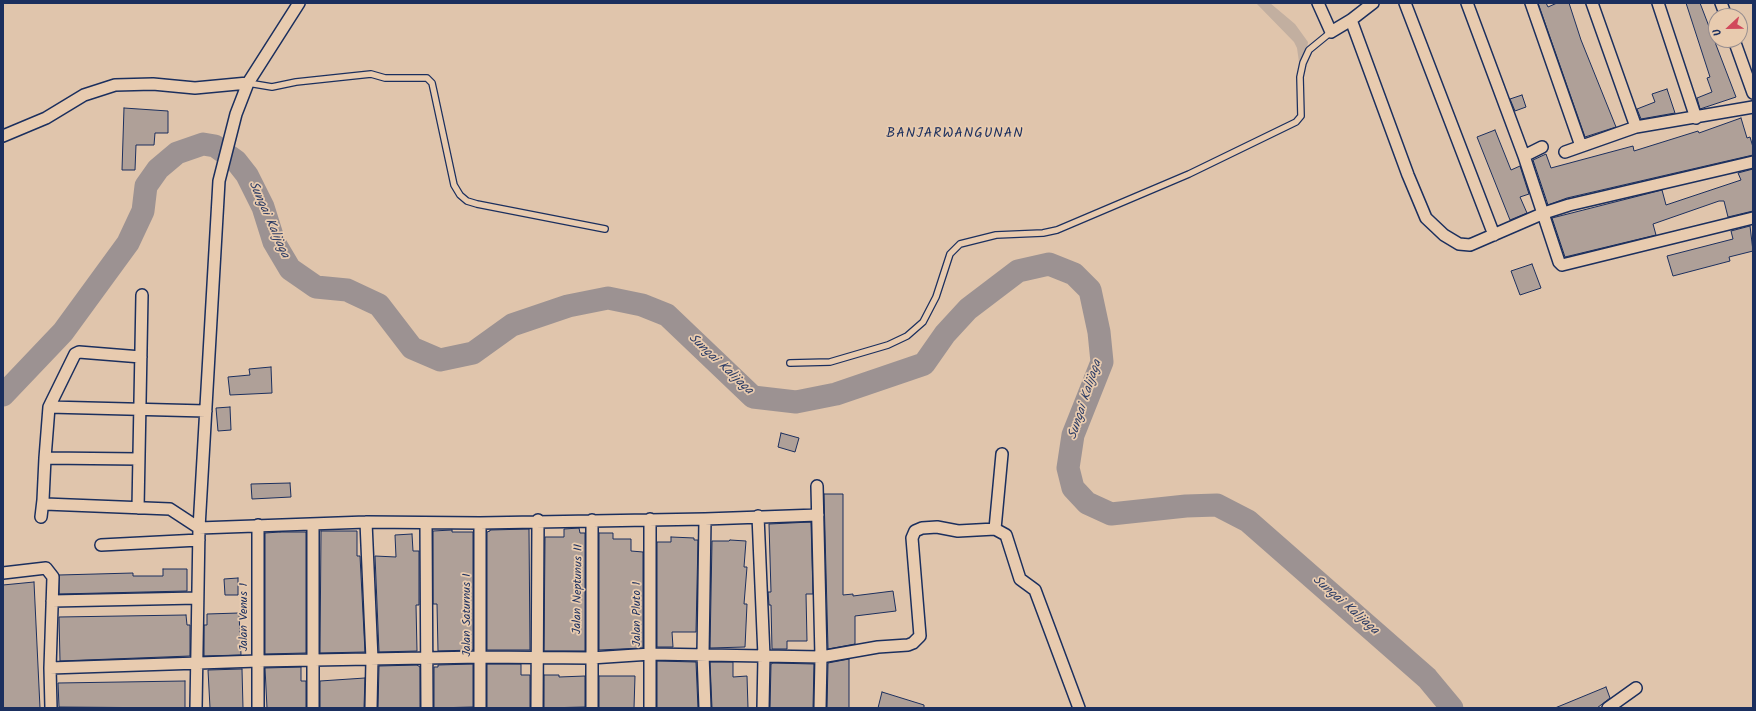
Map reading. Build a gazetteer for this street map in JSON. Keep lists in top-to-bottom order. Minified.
{"streets":{"street":["Jalan Neptunus II","Jalan Pluto 1","Jalan Saturnus I","Jalan Venus 1"]},"districts":["BANJARWANGUNAN"],"water":["Sungai Kalijaga"],"north":"left"}
